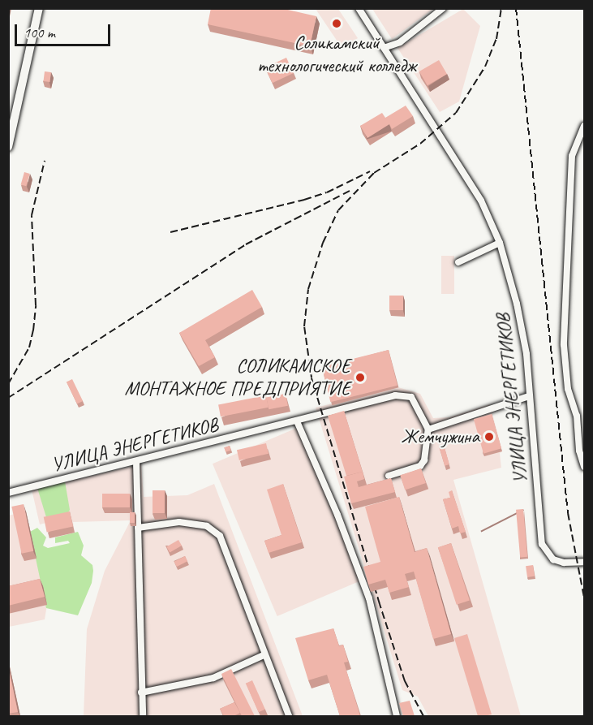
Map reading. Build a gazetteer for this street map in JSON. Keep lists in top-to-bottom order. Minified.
{"streets":{"street":["УЛИЦА ЭНЕРГЕТИКОВ"]},"places":["Соликамский технологический колледж","СОЛИКАМСКОЕ МОНТАЖНОЕ ПРЕДПРИЯТИЕ","Жемчужина"],"scale_bar":"100 m"}
